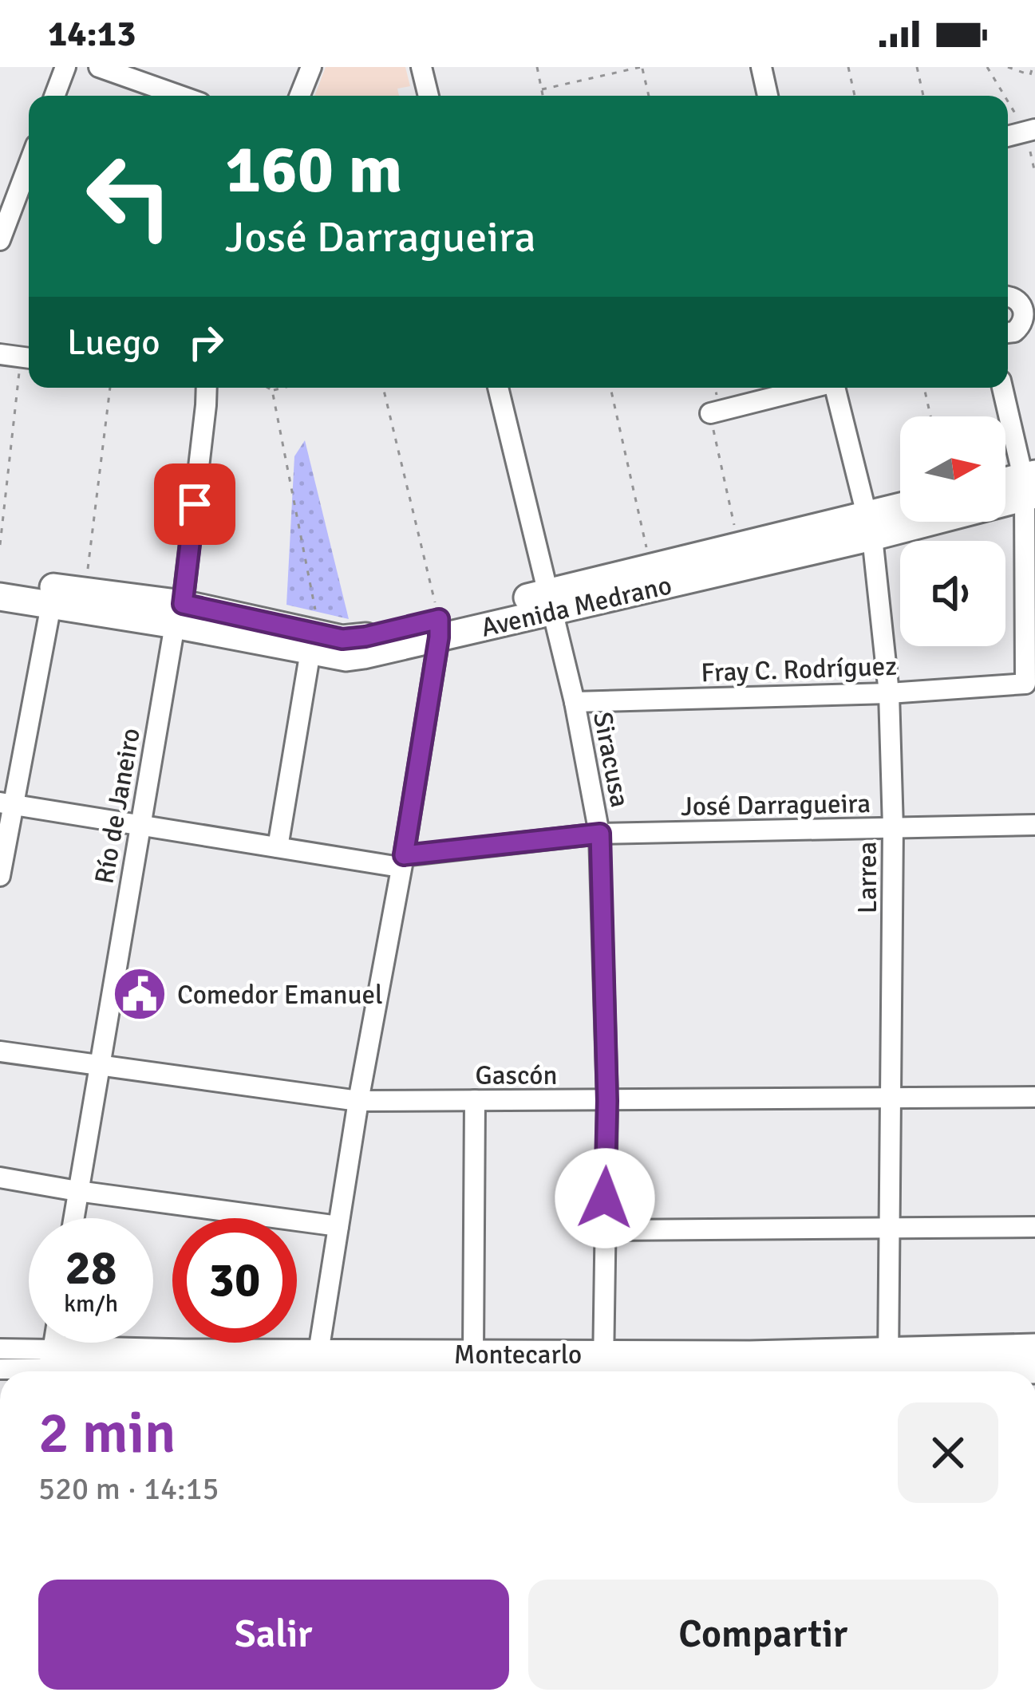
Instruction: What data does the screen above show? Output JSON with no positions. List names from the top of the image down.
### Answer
{
  "streets": {
    "main road": ["Avenida Medrano", "Montecarlo"],
    "street": [
      "Fray C. Rodríguez",
      "Siracusa",
      "José Darragueira",
      "Río de Janeiro",
      "Larrea",
      "Gascón"
    ]
  },
  "crossings": [
    ["Avenida Medrano", "Fray C. Rodríguez"],
    ["Avenida Medrano", "Siracusa"],
    ["Avenida Medrano", "Río de Janeiro"],
    ["Avenida Medrano", "Larrea"],
    ["Fray C. Rodríguez", "Siracusa"],
    ["Fray C. Rodríguez", "Larrea"],
    ["Siracusa", "José Darragueira"],
    ["Siracusa", "Gascón"],
    ["Siracusa", "Montecarlo"],
    ["José Darragueira", "Río de Janeiro"],
    ["José Darragueira", "Larrea"],
    ["Río de Janeiro", "Gascón"],
    ["Larrea", "Gascón"],
    ["Larrea", "Montecarlo"]
  ],
  "places": {
    "public building": ["Comedor Emanuel"]
  },
  "north": "right",
  "page": {
    "status": "14:13",
    "turn": ["160 m", "José Darragueira"],
    "then": "Luego",
    "speed": "28 km/h",
    "limit": "30",
    "heading": ["2 min", "520 m · 14:15"],
    "buttons": ["Salir", "Compartir"]
  }
}
